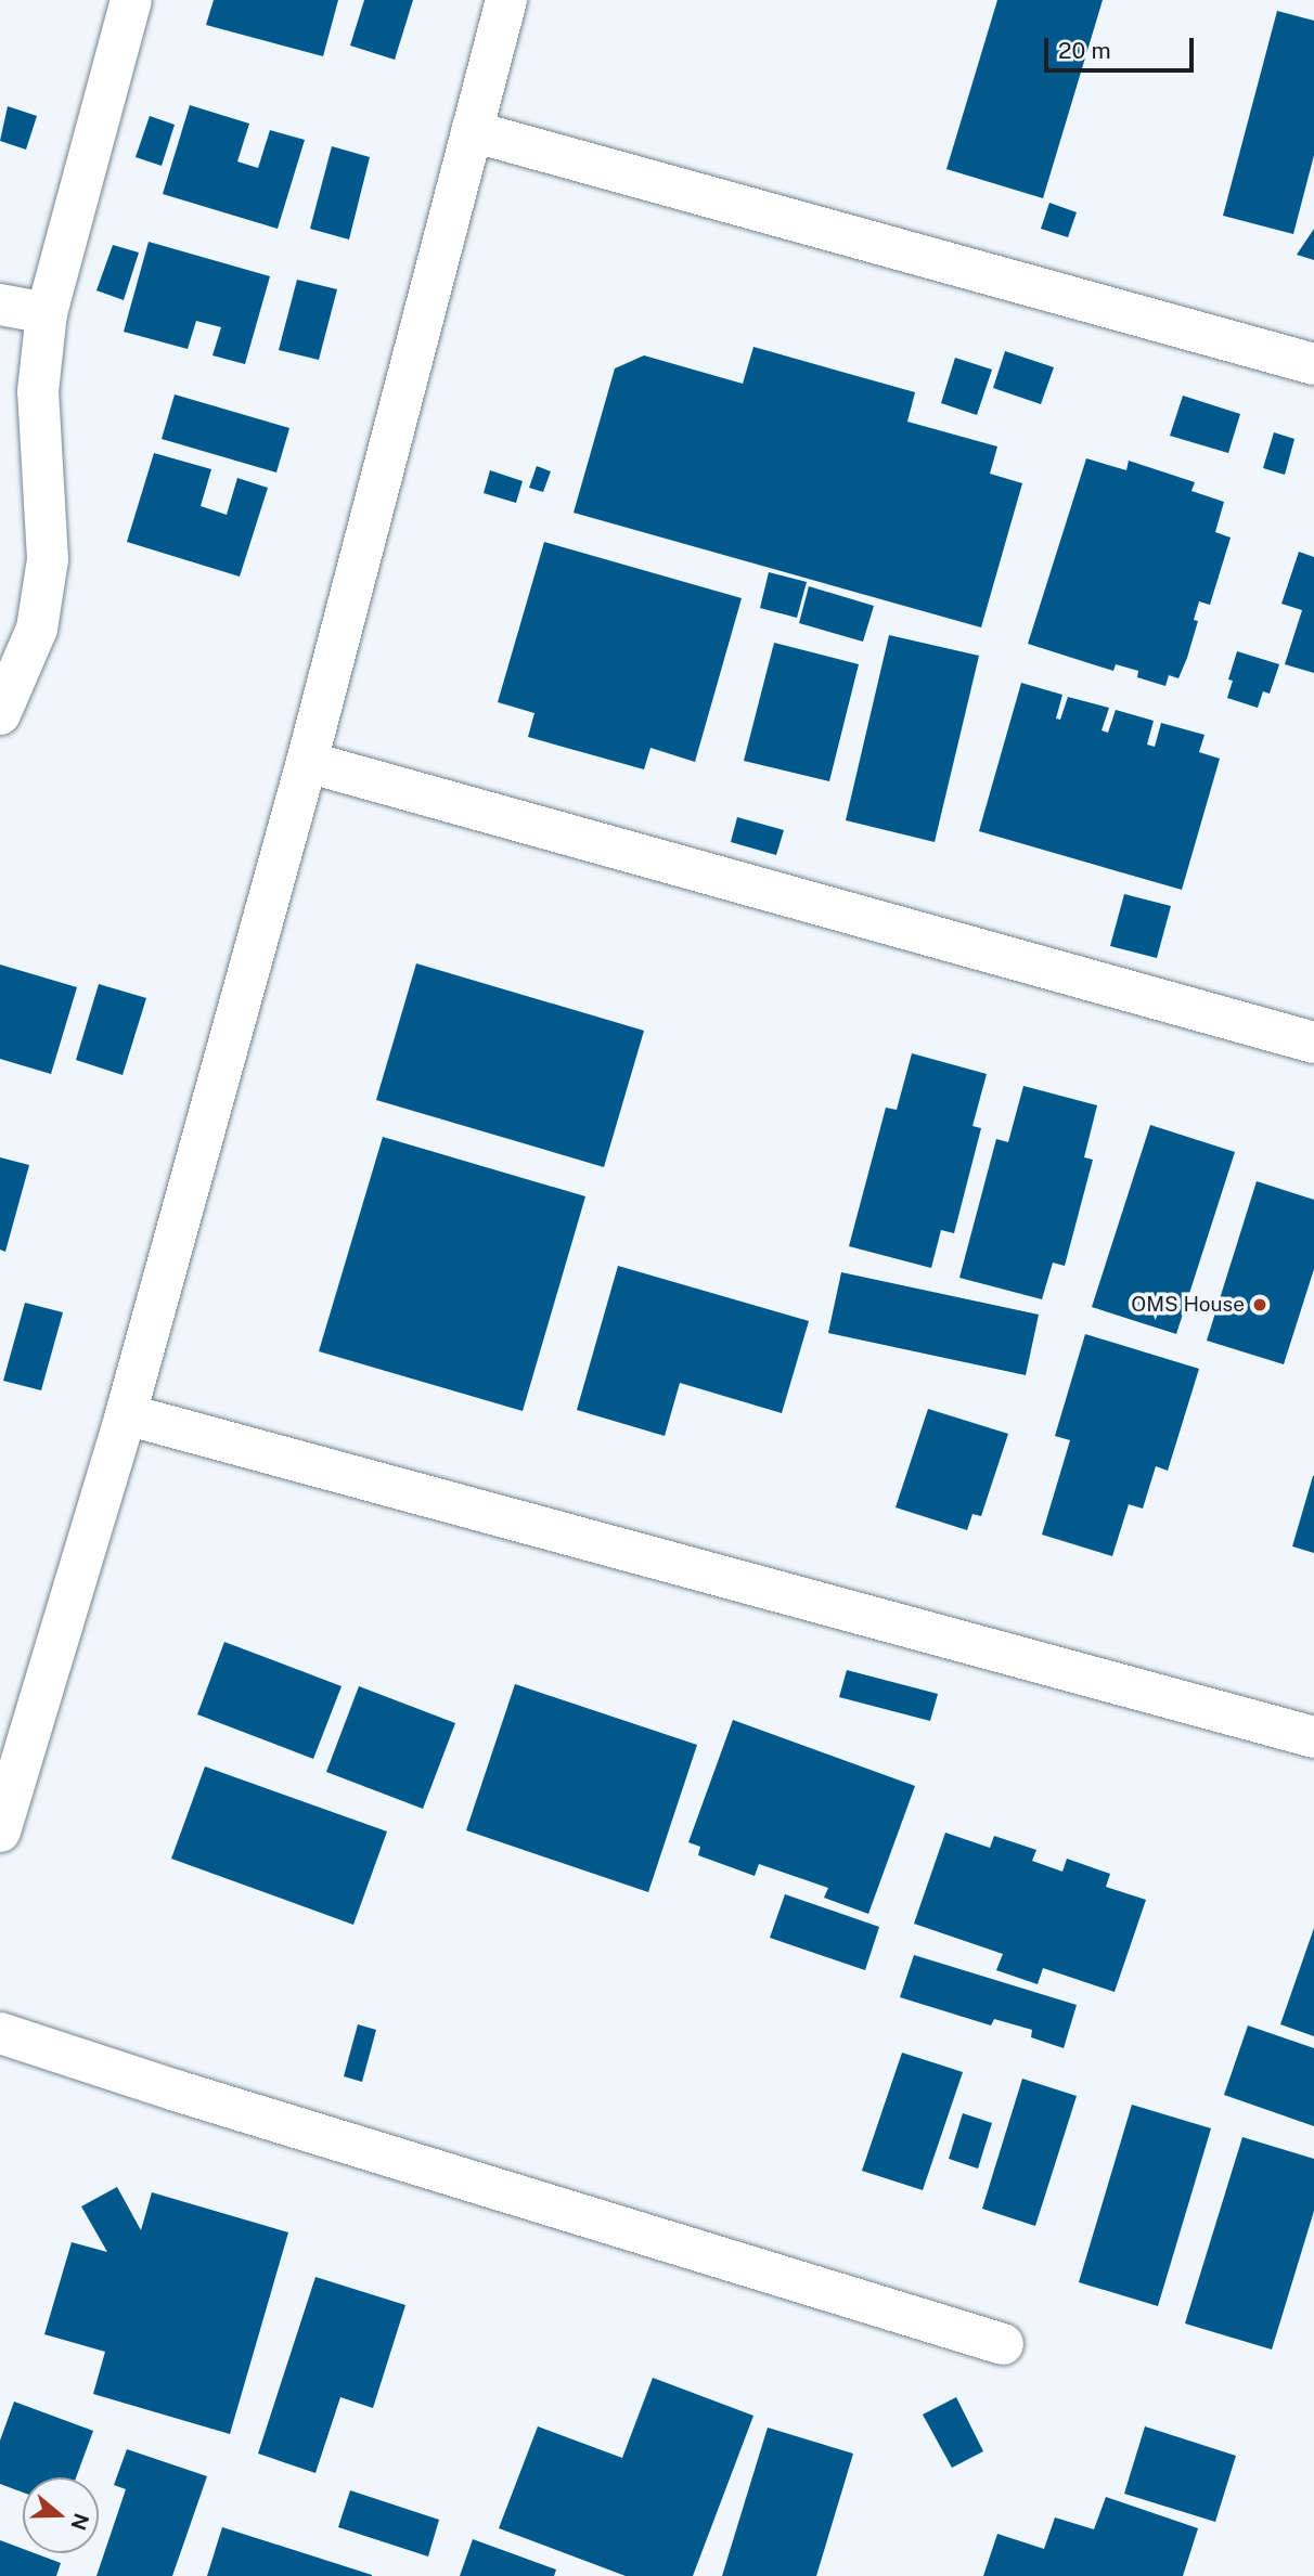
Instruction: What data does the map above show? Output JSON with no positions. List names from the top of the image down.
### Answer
{
  "places": ["OMS House"],
  "scale_bar": "20 m",
  "north": "right"
}
